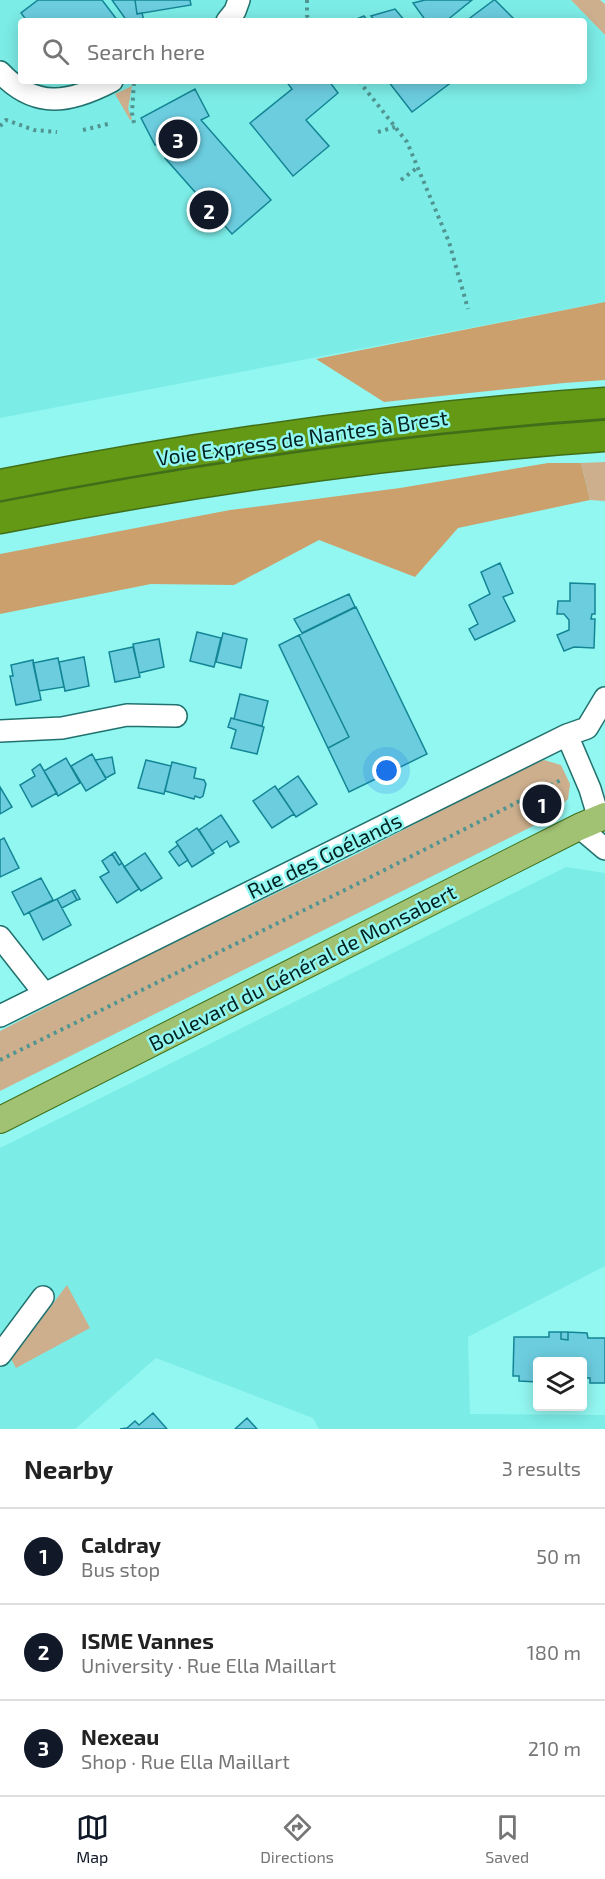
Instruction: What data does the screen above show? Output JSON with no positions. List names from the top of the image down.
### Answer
{
  "streets": {
    "highway": ["Voie Express de Nantes à Brest"],
    "main road": ["Boulevard du Général de Monsabert"],
    "street": ["Rue des Goélands"]
  },
  "page": {
    "search": "Search here",
    "pins": ["3", "2", "1"],
    "heading": ["Nearby", "3 results"],
    "list": [
      {
        "mark": "1",
        "name": "Caldray",
        "note": "Bus stop",
        "value": "50 m"
      },
      {
        "mark": "2",
        "name": "ISME Vannes",
        "note": "University · Rue Ella Maillart",
        "value": "180 m"
      },
      {
        "mark": "3",
        "name": "Nexeau",
        "note": "Shop · Rue Ella Maillart",
        "value": "210 m"
      }
    ],
    "nav": ["Map", "Directions", "Saved"]
  }
}
